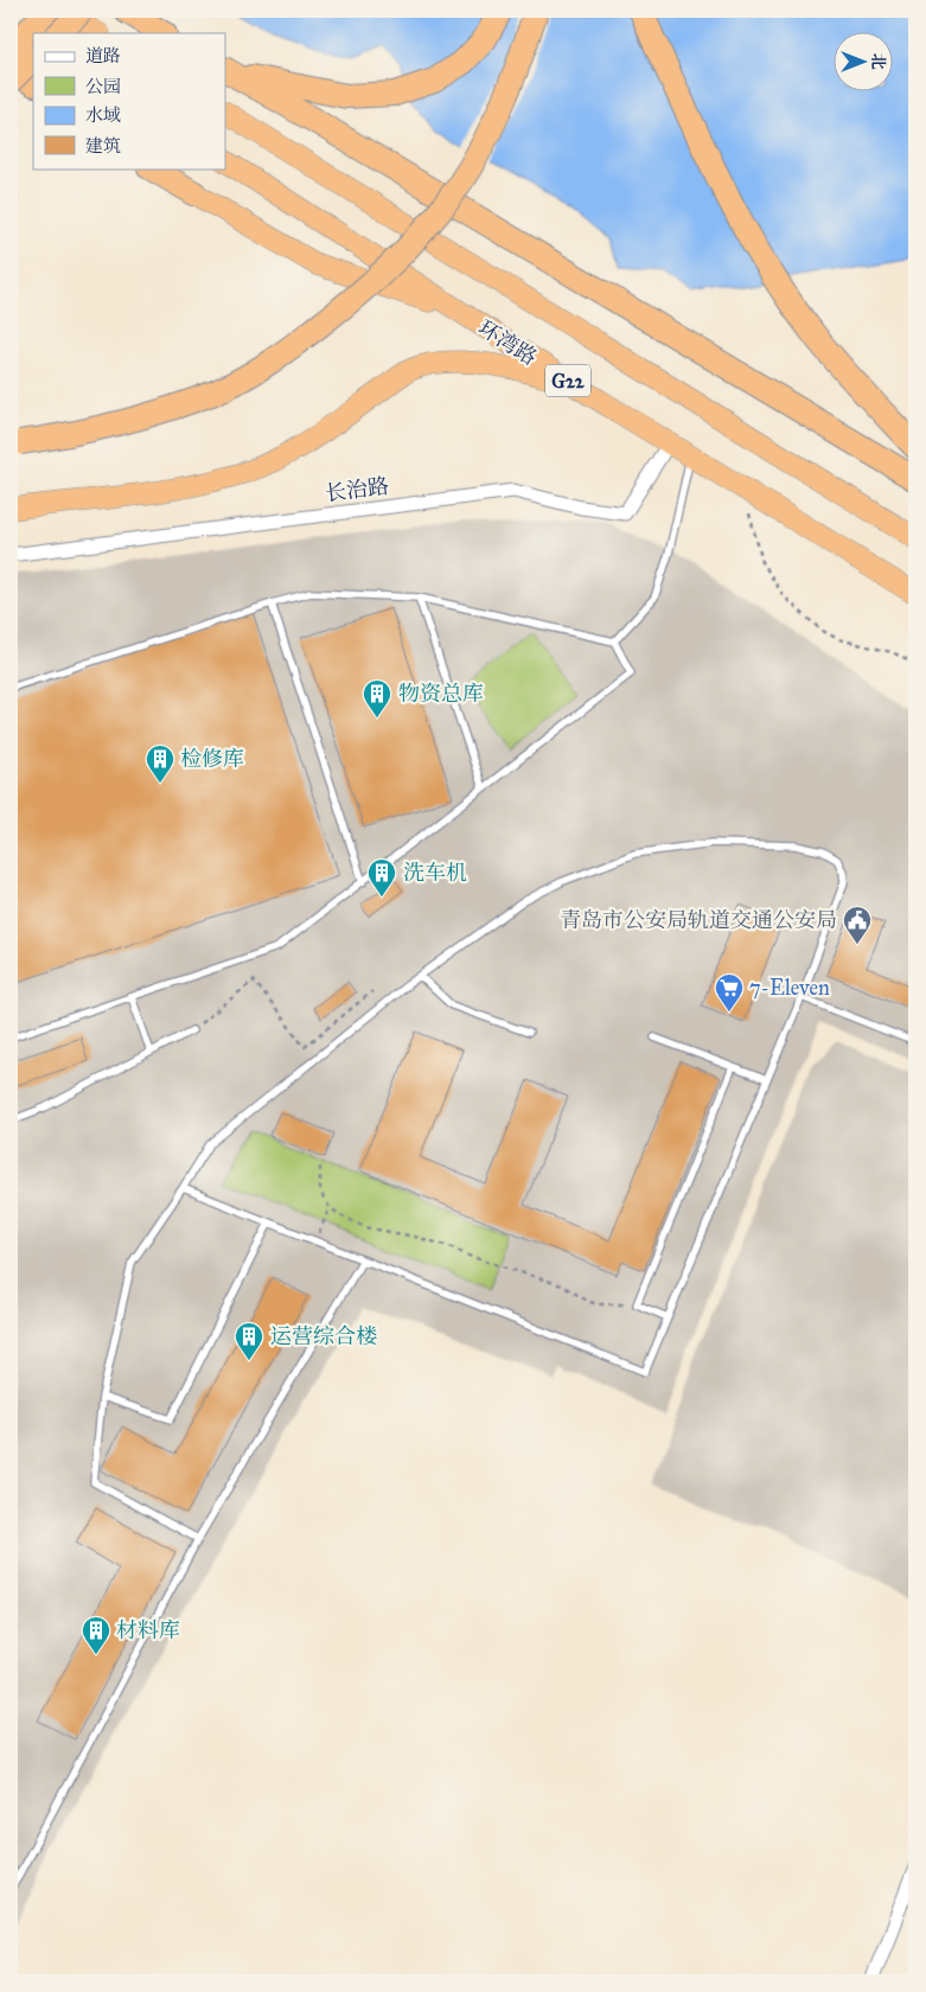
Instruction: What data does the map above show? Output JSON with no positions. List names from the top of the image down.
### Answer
{
  "streets": {
    "highway": ["环湾路", "G22"],
    "street": ["长治路"]
  },
  "crossings": [
    ["环湾路", "长治路"]
  ],
  "places": {
    "building": [
      "物资总库",
      "检修库",
      "洗车机",
      "运营综合楼",
      "材料库"
    ],
    "public building": ["青岛市公安局轨道交通公安局"],
    "supermarket": ["7-Eleven"]
  },
  "legend": [
    "道路",
    "公园",
    "水域",
    "建筑"
  ],
  "north": "right"
}
